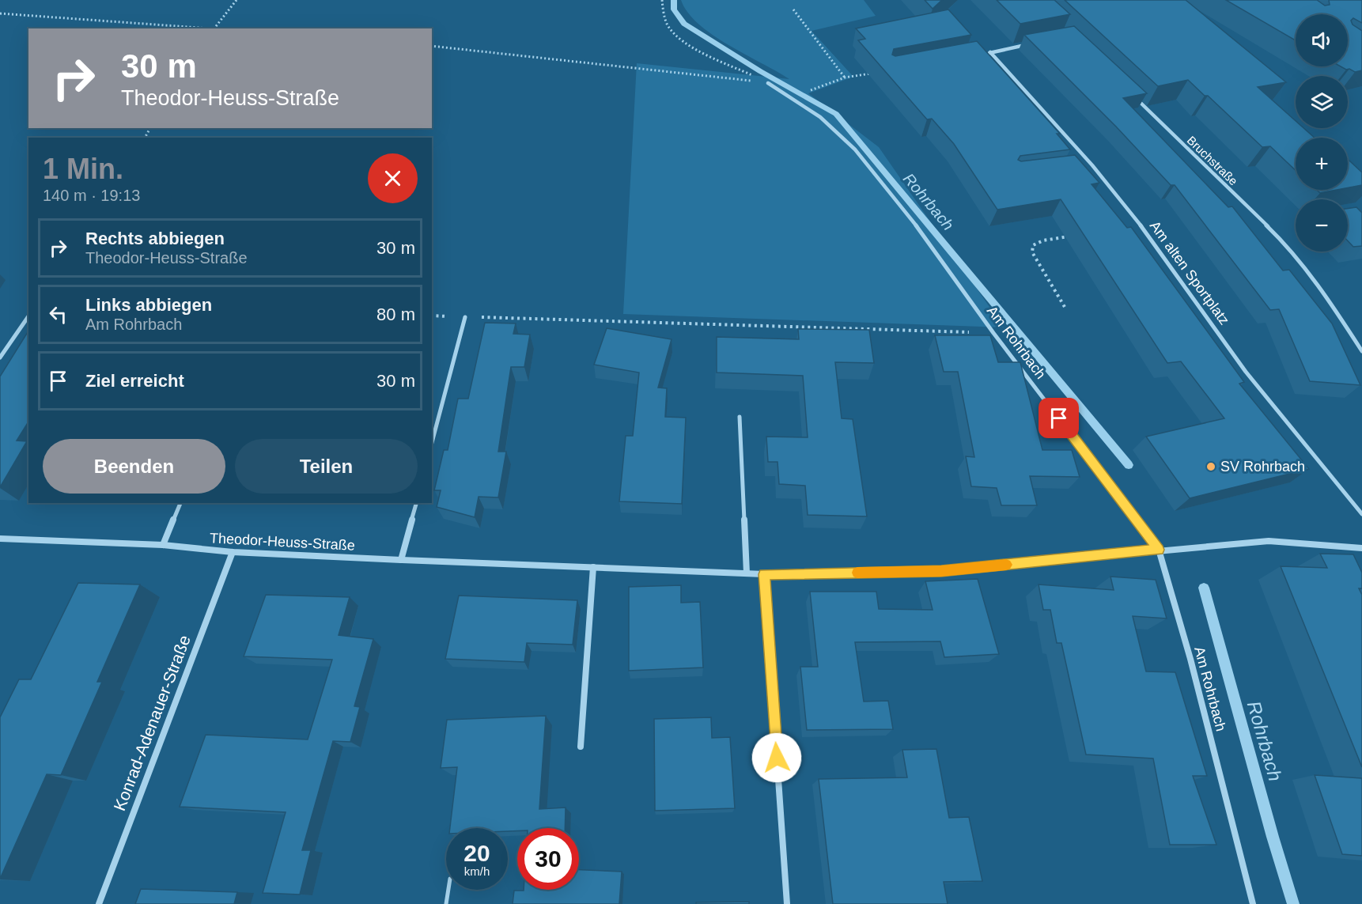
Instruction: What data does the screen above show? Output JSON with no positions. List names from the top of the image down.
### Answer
{
  "streets": {
    "street": [
      "Bruchstraße",
      "Am alten Sportplatz",
      "Am Rohrbach",
      "Theodor-Heuss-Straße",
      "Konrad-Adenauer-Straße"
    ]
  },
  "crossings": [
    ["Am Rohrbach", "Theodor-Heuss-Straße"],
    ["Theodor-Heuss-Straße", "Konrad-Adenauer-Straße"]
  ],
  "water": ["Rohrbach"],
  "places": ["SV Rohrbach"],
  "page": {
    "map_buttons": ["+", "−"],
    "turn": ["30 m", "Theodor-Heuss-Straße"],
    "heading": ["1 Min.", "140 m · 19:13"],
    "list": [
      {
        "name": "Rechts abbiegen",
        "note": "Theodor-Heuss-Straße",
        "value": "30 m"
      },
      {
        "name": "Links abbiegen",
        "note": "Am Rohrbach",
        "value": "80 m"
      },
      {
        "name": "Ziel erreicht",
        "value": "30 m"
      }
    ],
    "buttons": ["Beenden", "Teilen"],
    "speed": "20 km/h",
    "limit": "30"
  }
}
